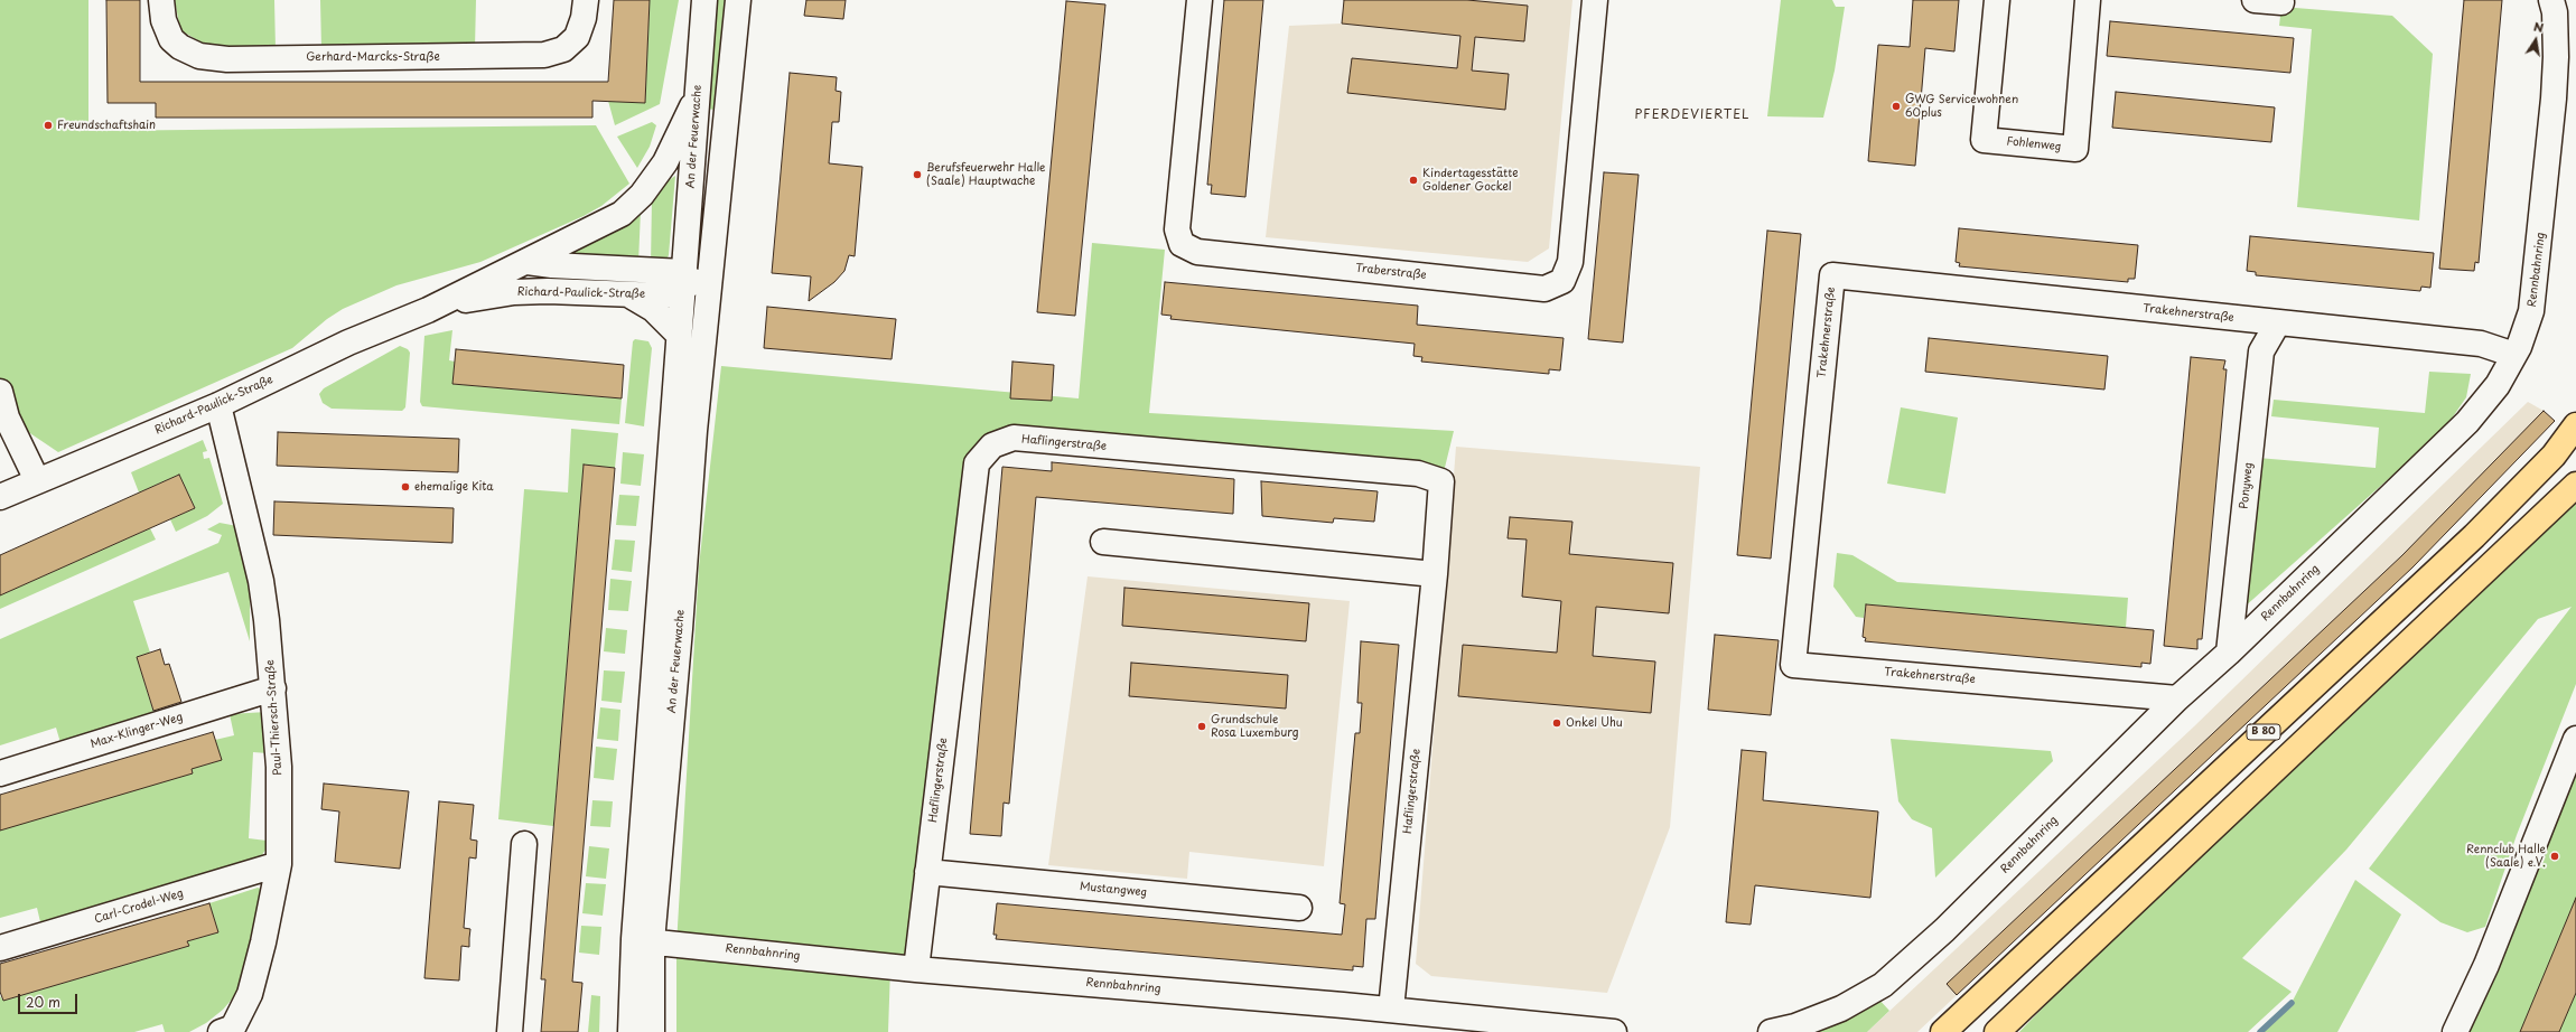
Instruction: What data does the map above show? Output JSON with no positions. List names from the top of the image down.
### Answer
{
  "streets": {
    "highway": ["B 80"],
    "street": [
      "Gerhard-Marcks-Straße",
      "An der Feuerwache",
      "Fohlenweg",
      "Rennbahnring",
      "Traberstraße",
      "Richard-Paulick-Straße",
      "Trakehnerstraße",
      "Haflingerstraße",
      "Ponyweg",
      "Paul-Thiersch-Straße",
      "Max-Klinger-Weg",
      "Mustangweg",
      "Carl-Crodel-Weg"
    ]
  },
  "crossings": [
    ["An der Feuerwache", "Rennbahnring"],
    ["An der Feuerwache", "Richard-Paulick-Straße"],
    ["Rennbahnring", "Trakehnerstraße"],
    ["Rennbahnring", "Haflingerstraße"],
    ["Rennbahnring", "Ponyweg"],
    ["Richard-Paulick-Straße", "Paul-Thiersch-Straße"],
    ["Trakehnerstraße", "Ponyweg"],
    ["Haflingerstraße", "Mustangweg"],
    ["Paul-Thiersch-Straße", "Max-Klinger-Weg"],
    ["Paul-Thiersch-Straße", "Carl-Crodel-Weg"]
  ],
  "districts": ["PFERDEVIERTEL"],
  "places": [
    "GWG Servicewohnen 60plus",
    "Freundschaftshain",
    "Berufsfeuerwehr Halle (Saale) Hauptwache",
    "Kindertagesstätte Goldener Gockel",
    "ehemalige Kita",
    "Onkel Uhu",
    "Grundschule Rosa Luxemburg",
    "Rennclub Halle (Saale) e.V."
  ],
  "scale_bar": "20 m",
  "north": "top"
}
